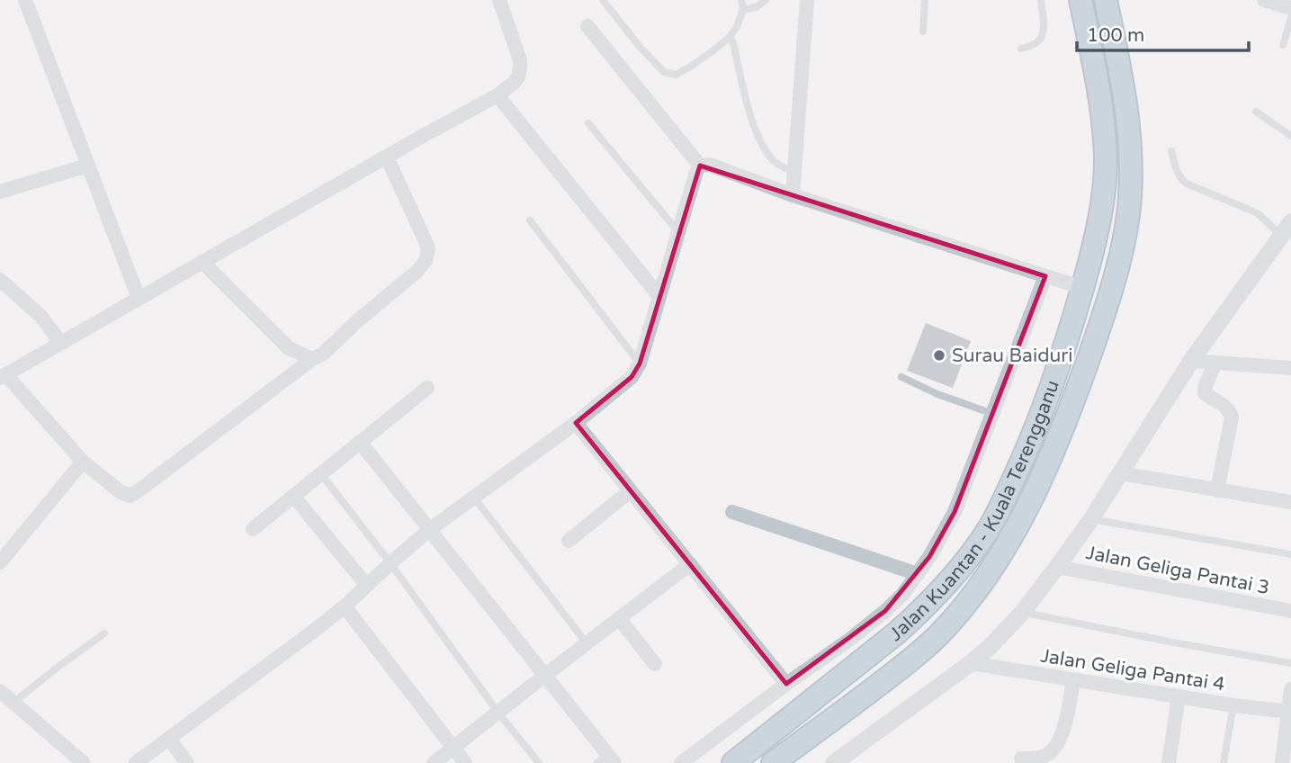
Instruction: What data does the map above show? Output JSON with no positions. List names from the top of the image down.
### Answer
{
  "streets": {
    "highway": ["Jalan Kuantan - Kuala Terengganu"],
    "street": ["Jalan Geliga Pantai 3", "Jalan Geliga Pantai 4"]
  },
  "places": ["Surau Baiduri"],
  "scale_bar": "100 m"
}
